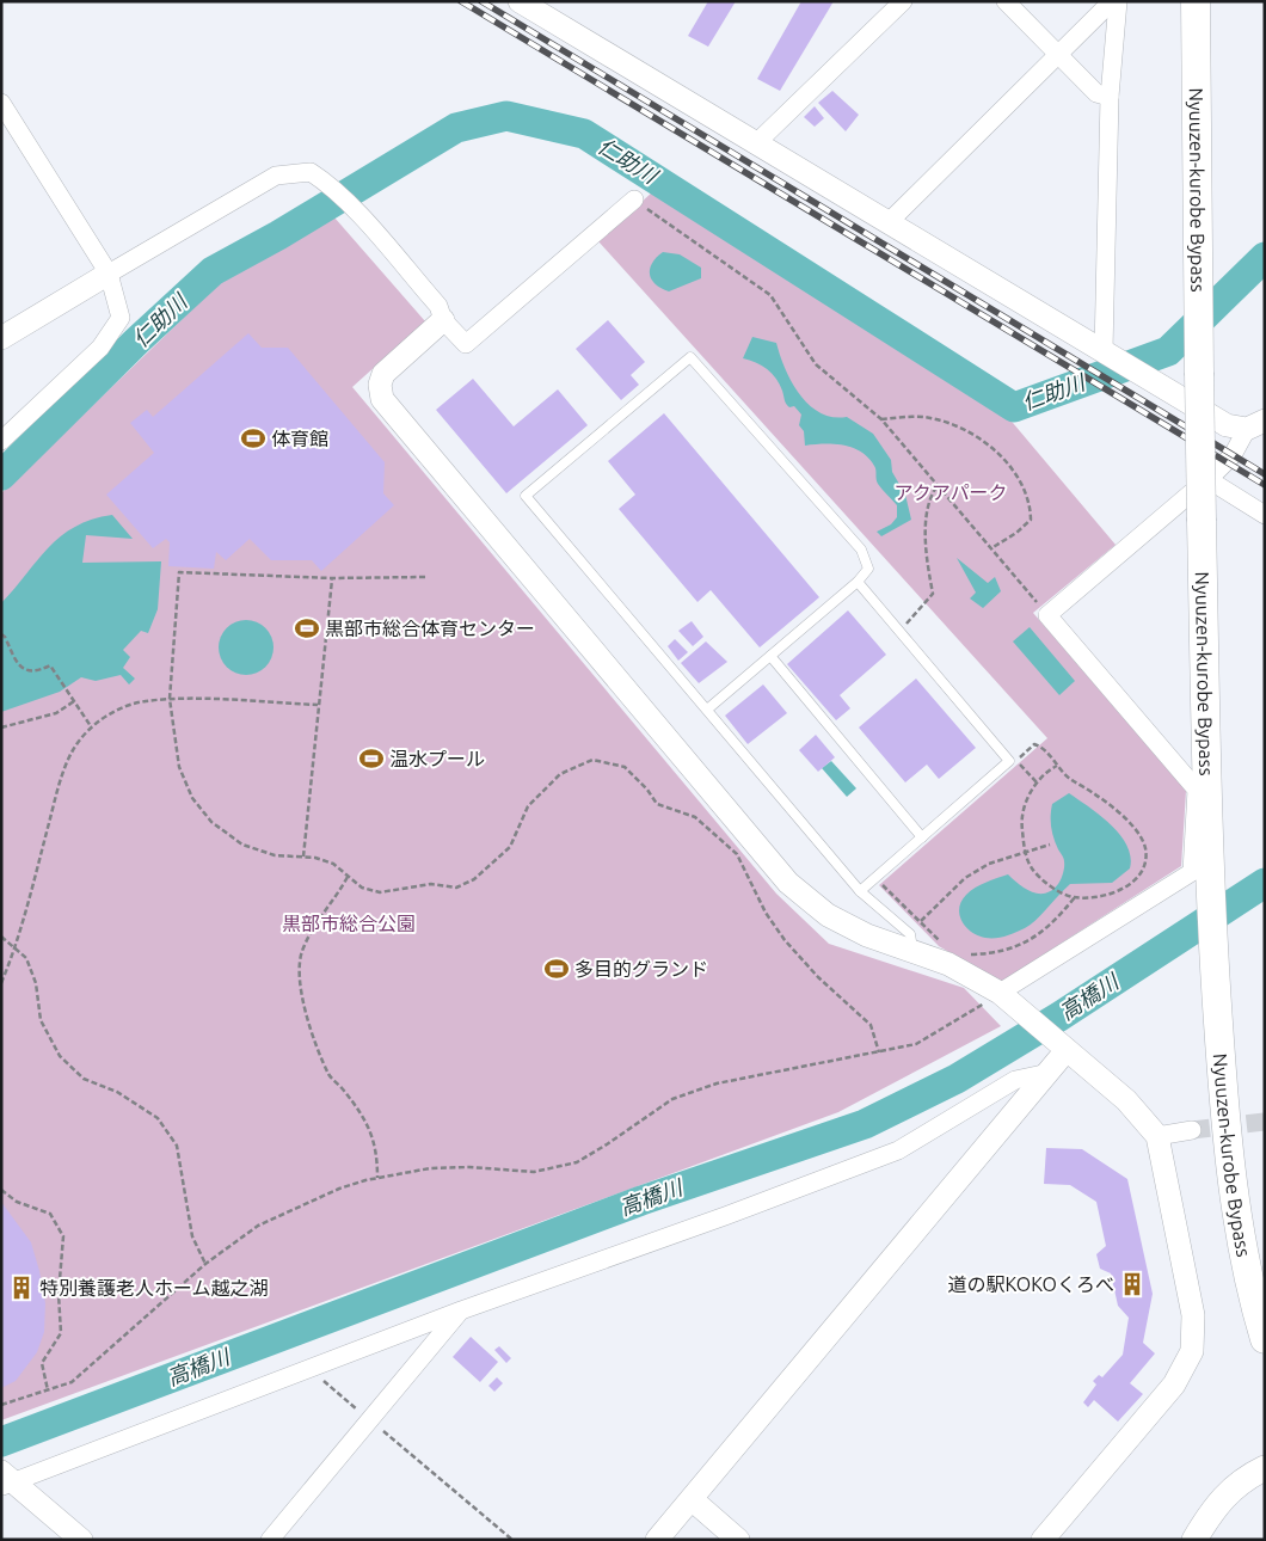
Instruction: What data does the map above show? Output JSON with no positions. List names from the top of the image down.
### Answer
{
  "streets": {
    "highway": ["Nyuuzen-kurobe Bypass"]
  },
  "water": ["仁助川", "高橋川"],
  "parks": ["アクアパーク", "黒部市総合公園"],
  "places": {
    "sports": [
      "体育館",
      "黒部市総合体育センター",
      "温水プール",
      "多目的グランド"
    ],
    "building": ["道の駅KOKOくろべ", "特別養護老人ホーム越之湖"]
  }
}
